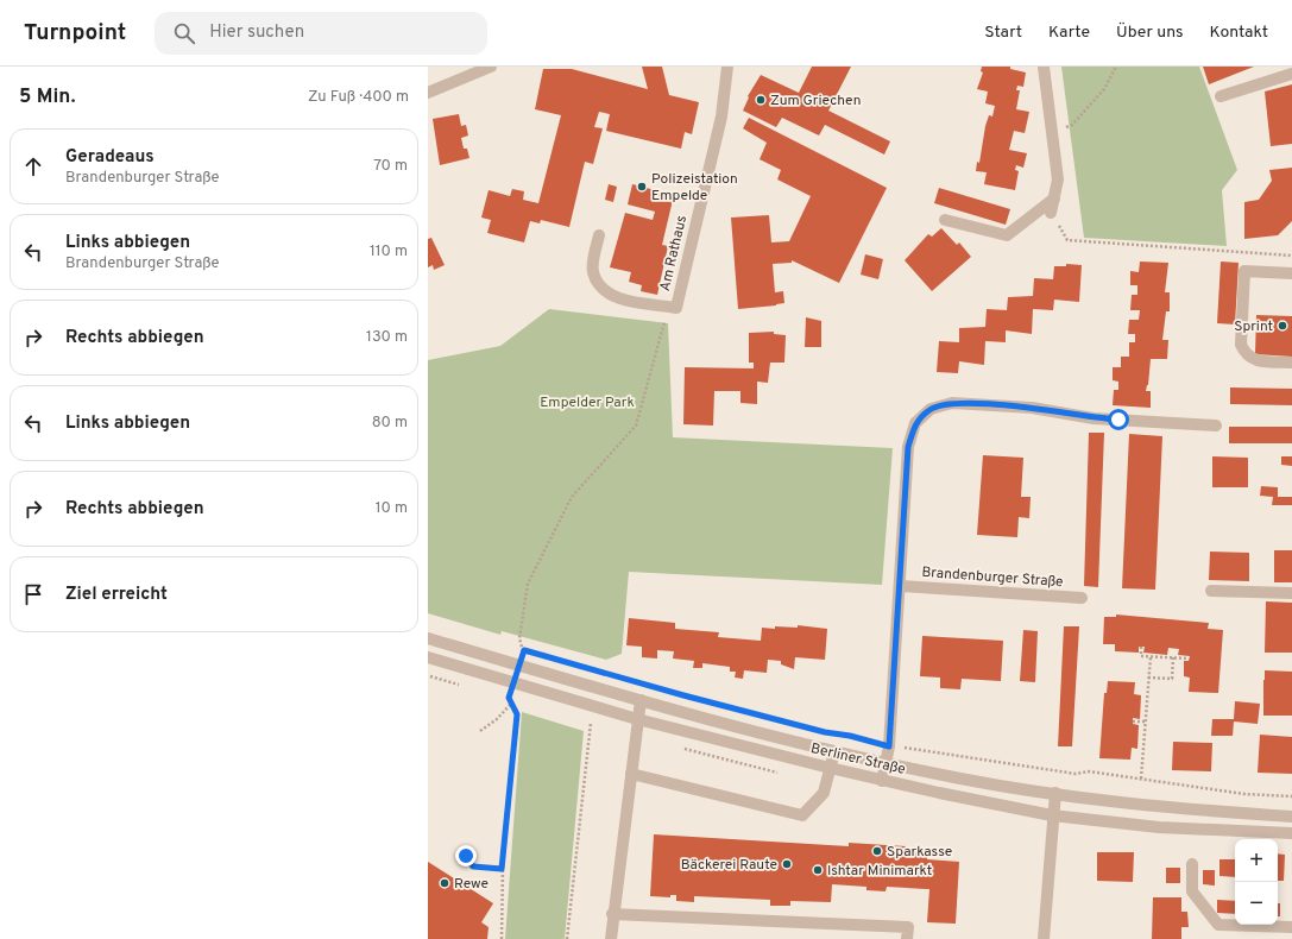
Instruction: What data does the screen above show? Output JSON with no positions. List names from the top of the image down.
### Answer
{
  "streets": {
    "street": ["Am Rathaus", "Brandenburger Straße", "Berliner Straße"]
  },
  "crossings": [
    ["Brandenburger Straße", "Berliner Straße"]
  ],
  "parks": ["Empelder Park"],
  "places": [
    "Zum Griechen",
    "Polizeistation Empelde",
    "Sprint",
    "Sparkasse",
    "Bäckerei Raute",
    "Ishtar Minimarkt",
    "Rewe"
  ],
  "page": {
    "header": "Turnpoint",
    "search": "Hier suchen",
    "nav": [
      "Start",
      "Karte",
      "Über uns",
      "Kontakt"
    ],
    "heading": ["5 Min.", "Zu Fuß · 400 m"],
    "list": [
      ["Geradeaus", "Brandenburger Straße", "70 m"],
      ["Links abbiegen", "Brandenburger Straße", "110 m"],
      ["Rechts abbiegen", "130 m"],
      ["Links abbiegen", "80 m"],
      ["Rechts abbiegen", "10 m"],
      "Ziel erreicht"
    ],
    "map_buttons": ["+", "−"]
  }
}
